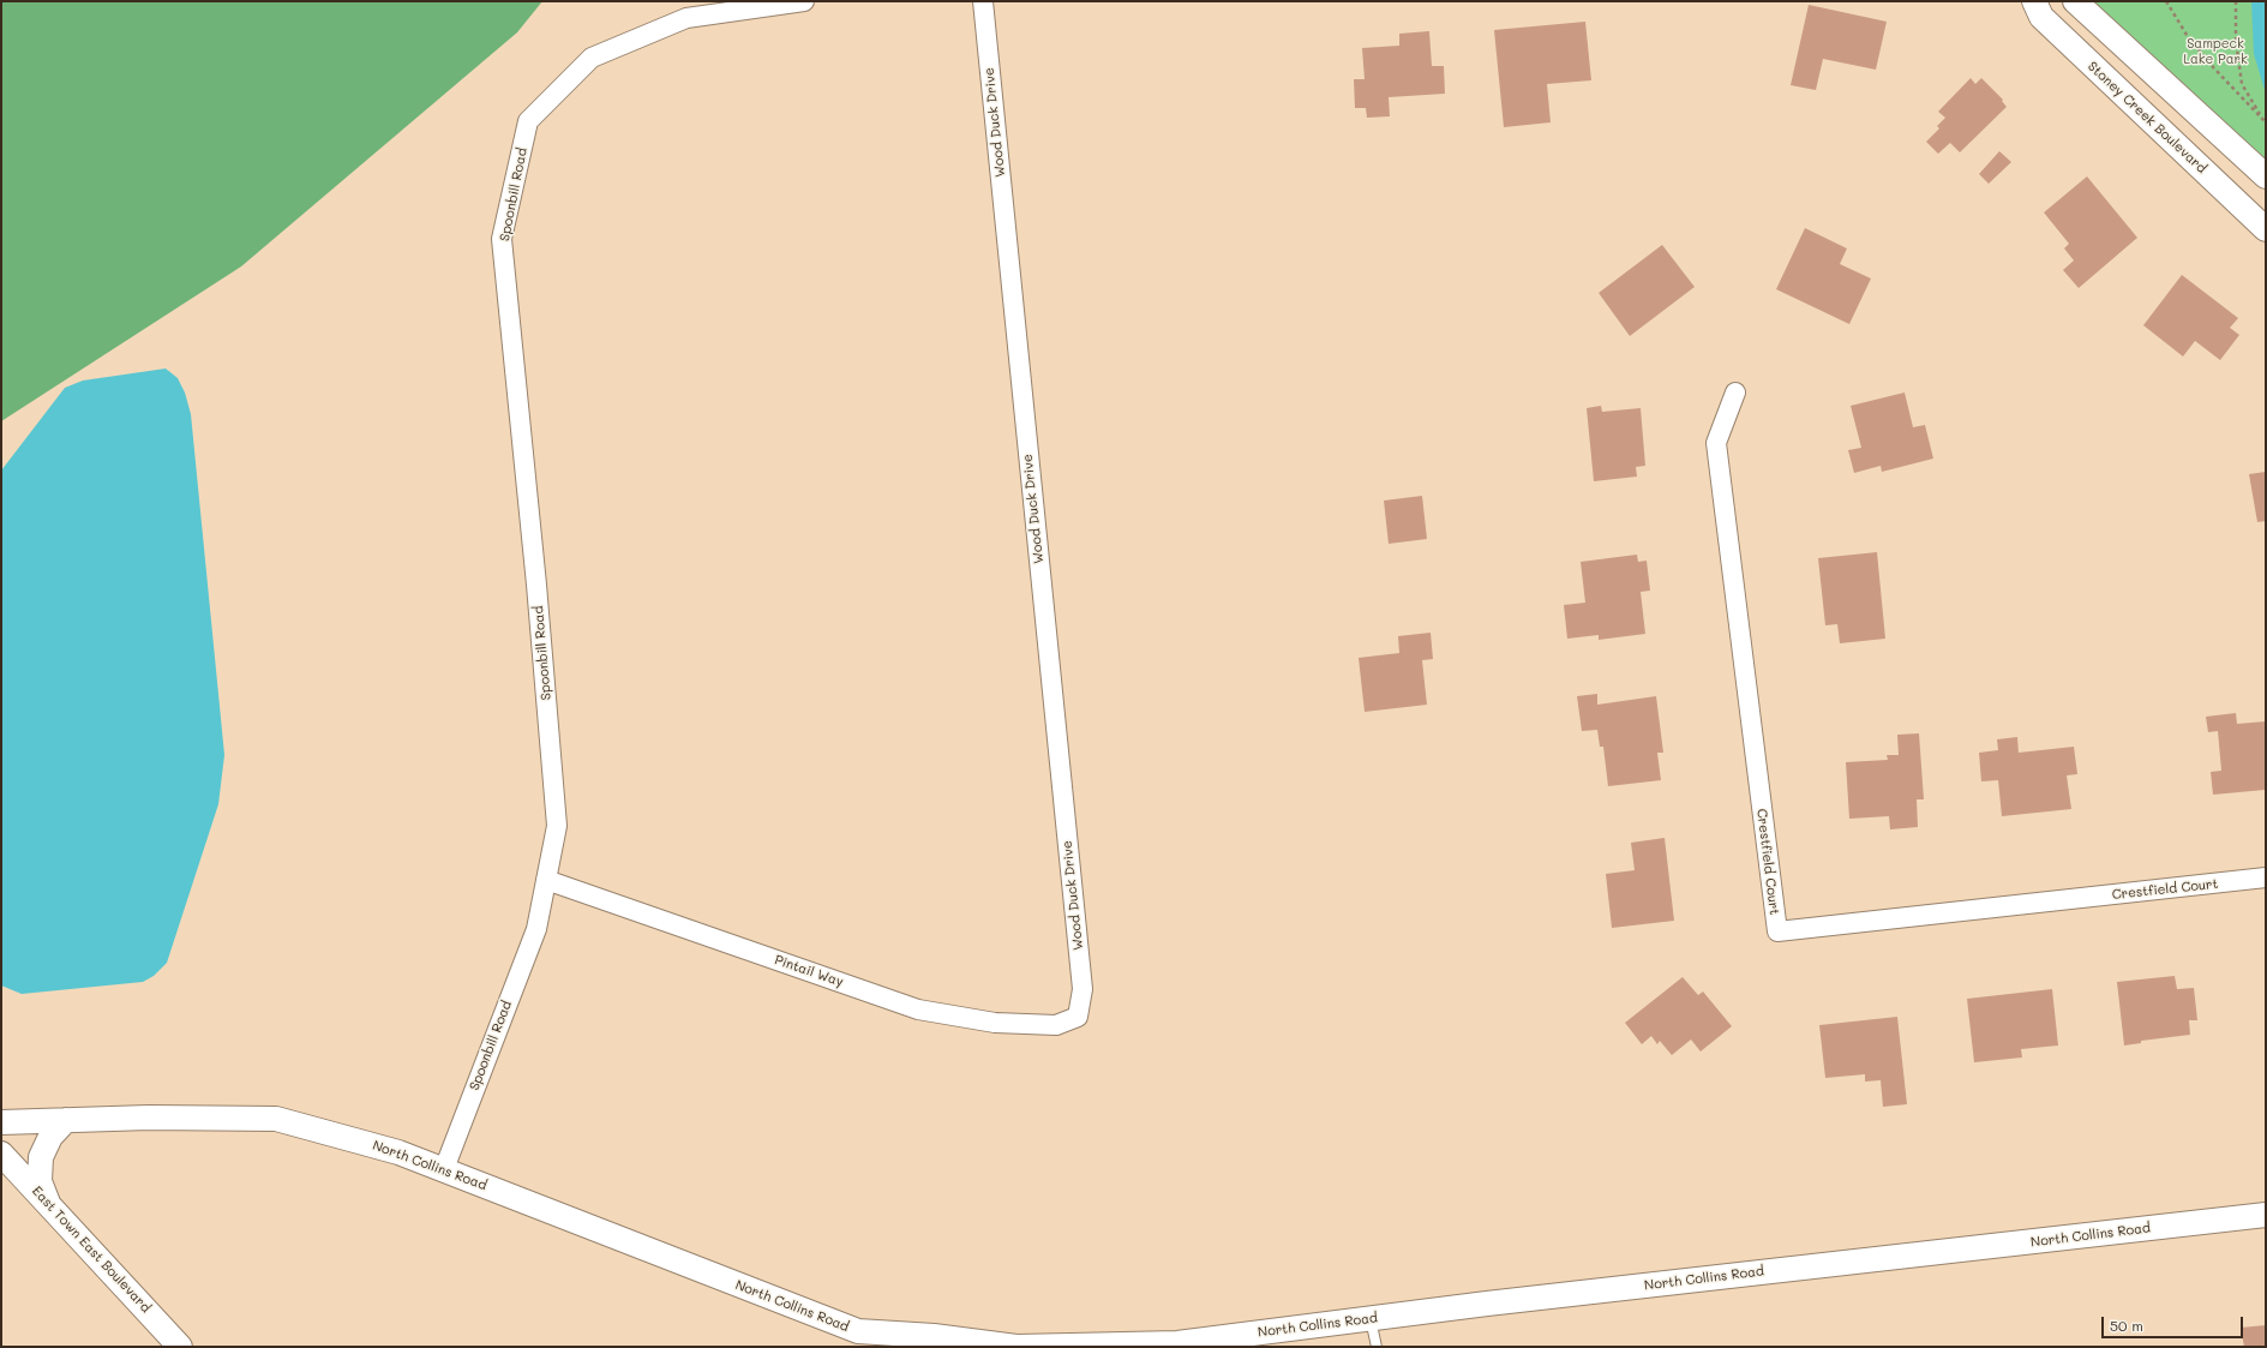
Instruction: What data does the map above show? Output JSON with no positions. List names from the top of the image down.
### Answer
{
  "streets": {
    "street": [
      "Stoney Creek Boulevard",
      "Wood Duck Drive",
      "Spoonbill Road",
      "Crestfield Court",
      "Pintail Way",
      "North Collins Road",
      "East Town East Boulevard"
    ]
  },
  "crossings": [
    ["Wood Duck Drive", "Pintail Way"],
    ["Spoonbill Road", "Pintail Way"],
    ["Spoonbill Road", "North Collins Road"]
  ],
  "parks": ["Sampeck Lake Park"],
  "scale_bar": "50 m"
}
